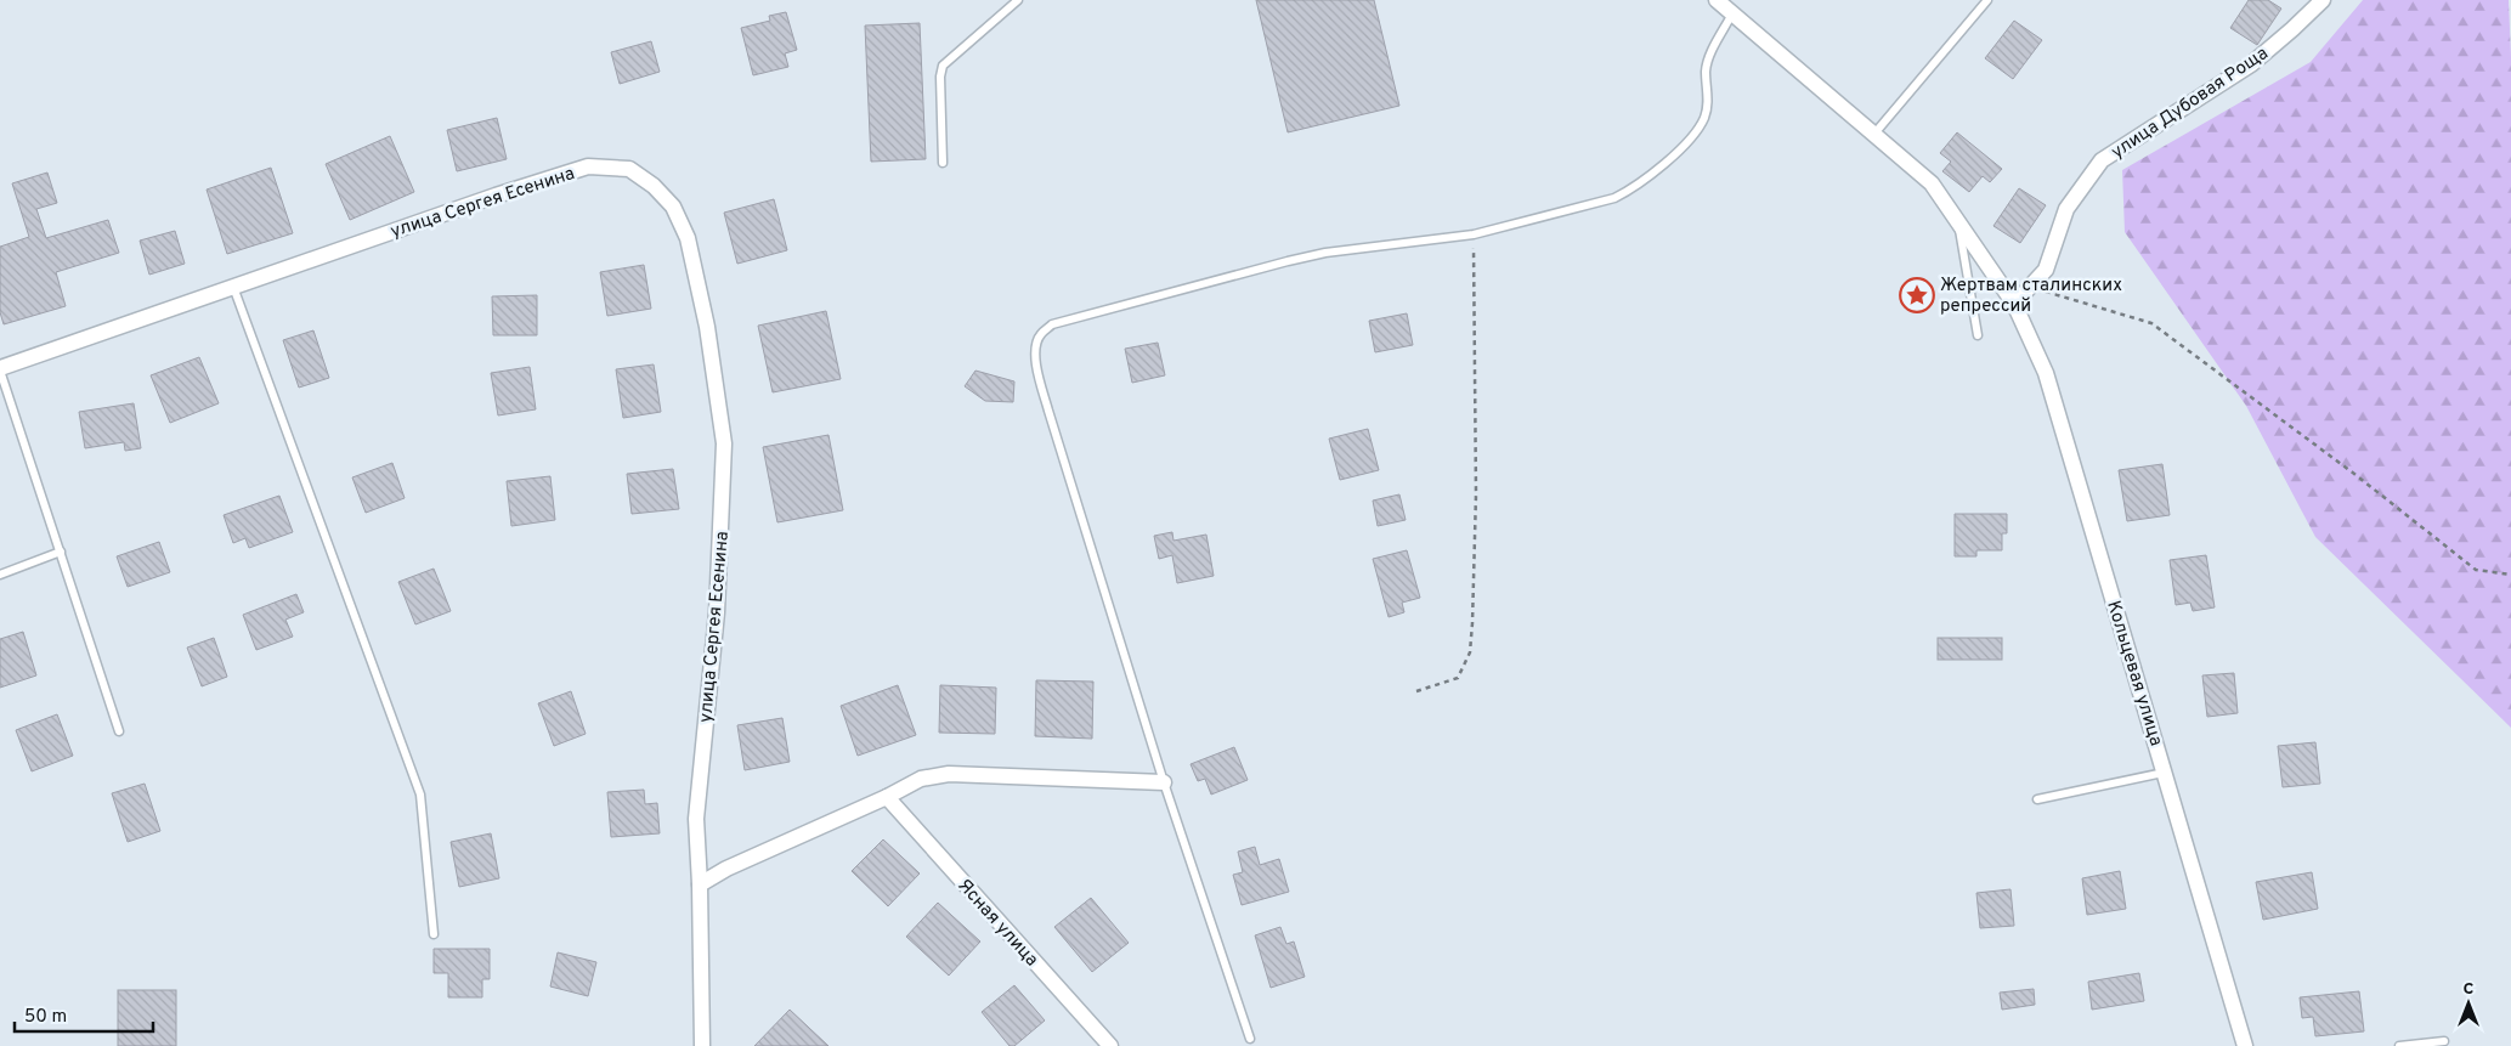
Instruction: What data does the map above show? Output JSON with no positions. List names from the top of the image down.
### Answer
{
  "streets": {
    "street": [
      "улица Дубовая Роща",
      "улица Сергея Есенина",
      "Кольцевая улица",
      "Ясная улица"
    ]
  },
  "crossings": [
    ["улица Дубовая Роща", "Кольцевая улица"]
  ],
  "places": {
    "place": ["Жертвам сталинских репрессий"]
  },
  "scale_bar": "50 m",
  "north": "top"
}
